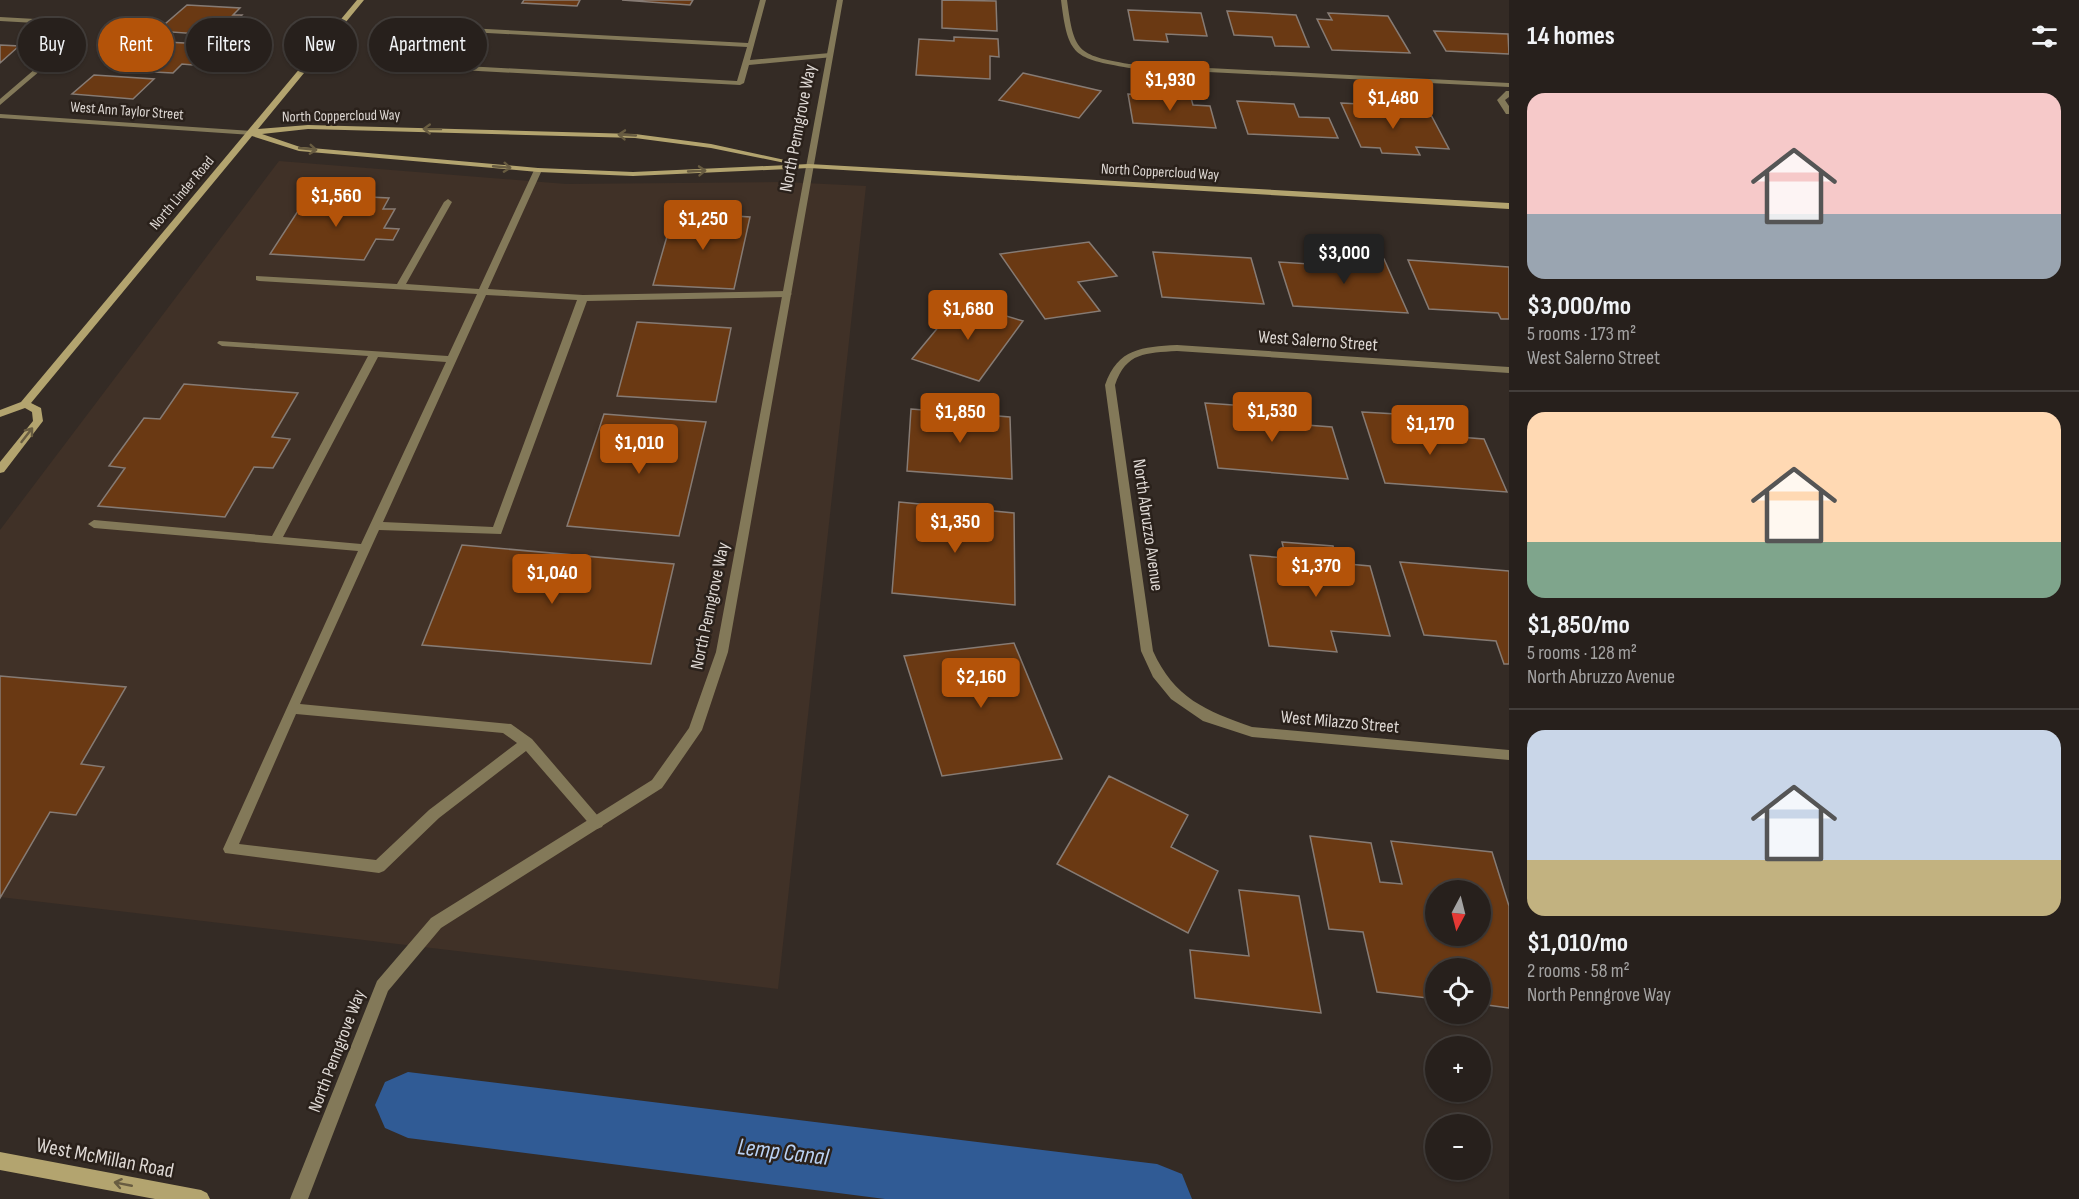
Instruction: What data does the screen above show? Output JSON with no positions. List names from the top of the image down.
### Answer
{
  "streets": {
    "street": [
      "West Ann Taylor Street",
      "North Coppercloud Way",
      "North Penngrove Way",
      "North Linder Road",
      "West Salerno Street",
      "North Abruzzo Avenue",
      "West Milazzo Street",
      "West McMillan Road"
    ]
  },
  "crossings": [
    ["West Ann Taylor Street", "North Coppercloud Way"],
    ["West Ann Taylor Street", "North Linder Road"],
    ["North Coppercloud Way", "North Penngrove Way"],
    ["North Coppercloud Way", "North Linder Road"],
    ["West Salerno Street", "North Abruzzo Avenue"],
    ["North Abruzzo Avenue", "West Milazzo Street"]
  ],
  "one_way": ["West McMillan Road"],
  "water": ["Lemp Canal"],
  "north": "bottom",
  "page": {
    "heading": "14 homes",
    "chip": [
      "Buy",
      "Rent",
      "Filters",
      "New",
      "Apartment"
    ],
    "price": [
      "$1,930",
      "$1,480",
      "$1,560",
      "$1,250",
      "$3,000",
      "$1,680",
      "$1,530",
      "$1,850",
      "$1,170",
      "$1,010",
      "$1,350",
      "$1,370",
      "$1,040",
      "$2,160"
    ],
    "list": [
      {
        "name": "$3,000/mo",
        "note": "5 rooms · 173 m² · West Salerno Street"
      },
      {
        "name": "$1,850/mo",
        "note": "5 rooms · 128 m² · North Abruzzo Avenue"
      },
      {
        "name": "$1,010/mo",
        "note": "2 rooms · 58 m² · North Penngrove Way"
      }
    ],
    "map_buttons": ["+", "−"]
  }
}
